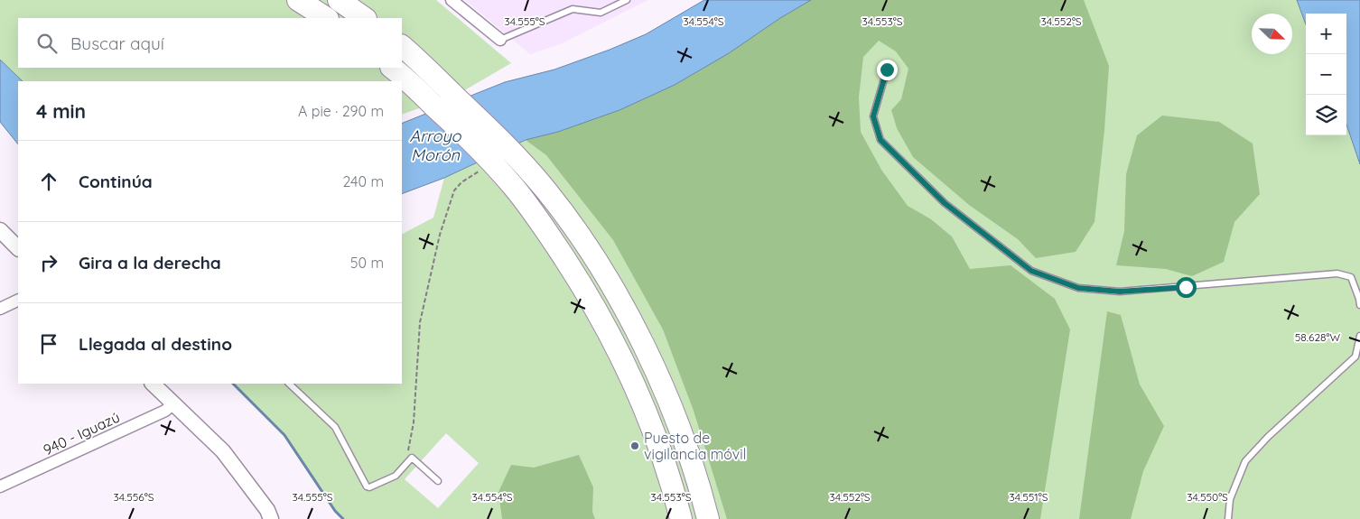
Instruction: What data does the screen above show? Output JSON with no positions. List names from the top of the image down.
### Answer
{
  "streets": {
    "street": ["940 - Iguazú"]
  },
  "water": ["Arroyo Morón"],
  "places": ["Puesto de vigilancia móvil"],
  "north": "bottom right",
  "page": {
    "map_buttons": ["+", "−"],
    "search": "Buscar aquí",
    "heading": ["4 min", "A pie · 290 m"],
    "list": [
      ["Continúa", "240 m"],
      ["Gira a la derecha", "50 m"],
      "Llegada al destino"
    ]
  },
  "coordinates": [
    "34.555°S",
    "34.554°S",
    "34.553°S",
    "34.552°S",
    "58.628°W",
    "34.556°S",
    "34.551°S",
    "34.550°S"
  ]
}
